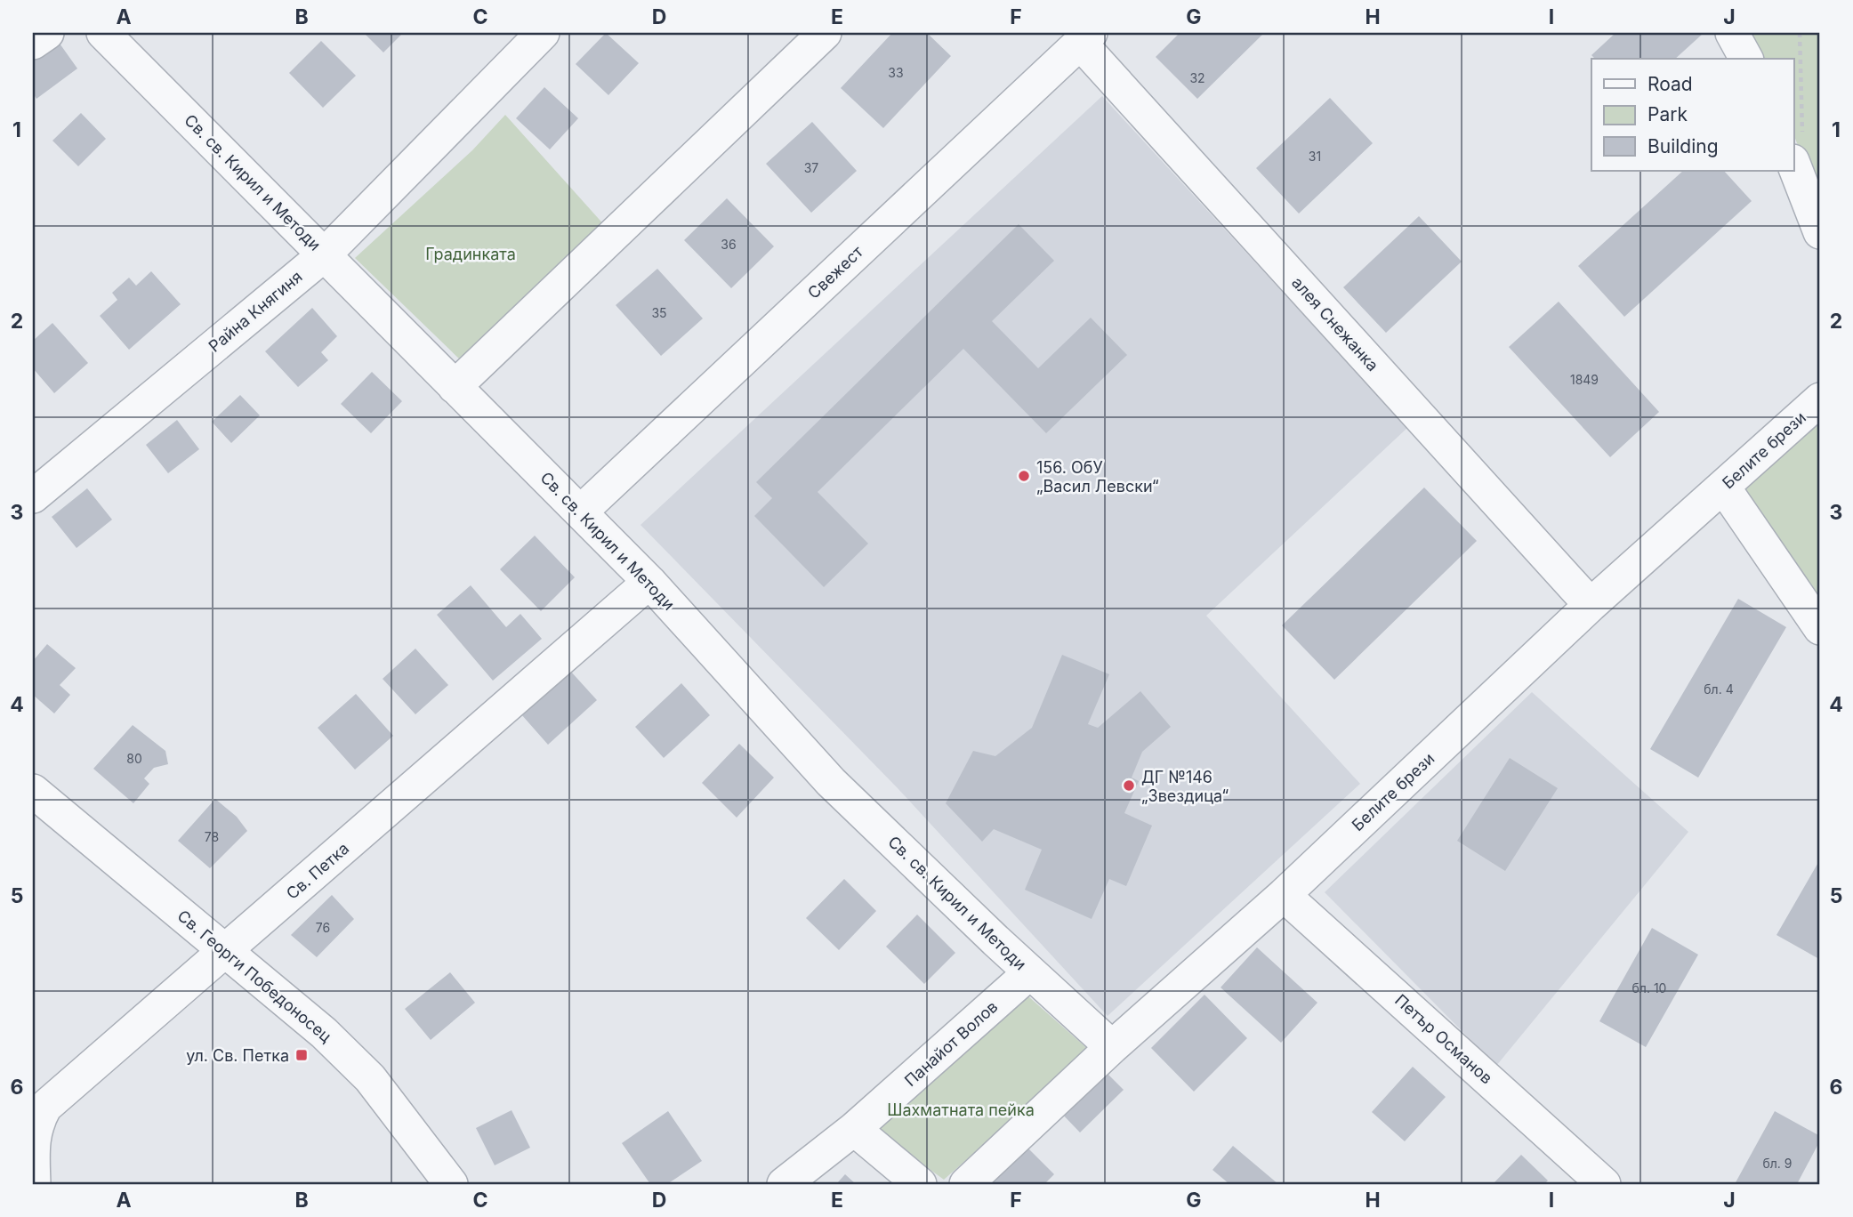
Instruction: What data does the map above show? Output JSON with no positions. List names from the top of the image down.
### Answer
{
  "streets": {
    "street": [
      "Св. св. Кирил и Методи",
      "Свежест",
      "Райна Княгиня",
      "алея Снежанка",
      "Белите брези",
      "Св. Петка",
      "Св. Георги Победоносец",
      "Петър Османов",
      "Панайот Волов"
    ]
  },
  "crossings": [
    ["Св. св. Кирил и Методи", "Свежест"],
    ["Св. св. Кирил и Методи", "Райна Княгиня"],
    ["Св. св. Кирил и Методи", "Белите брези"],
    ["Св. св. Кирил и Методи", "Св. Петка"],
    ["Св. св. Кирил и Методи", "Панайот Волов"],
    ["Свежест", "алея Снежанка"],
    ["алея Снежанка", "Белите брези"],
    ["Белите брези", "Петър Османов"],
    ["Св. Петка", "Св. Георги Победоносец"]
  ],
  "parks": ["Градинката", "Шахматната пейка"],
  "places": {
    "other": ["156. ОбУ „Васил Левски“", "ДГ №146 „Звездица“"],
    "transit": ["ул. Св. Петка"]
  },
  "house_numbers": [
    "33",
    "32",
    "31",
    "37",
    "36",
    "35",
    "1849",
    "бл. 4",
    "80",
    "78",
    "76",
    "бл. 10",
    "бл. 9"
  ],
  "legend": ["Road", "Park", "Building"],
  "grid": {
    "columns": [
      "A",
      "B",
      "C",
      "D",
      "E",
      "F",
      "G",
      "H",
      "I",
      "J"
    ],
    "rows": [
      "1",
      "2",
      "3",
      "4",
      "5",
      "6"
    ]
  }
}
